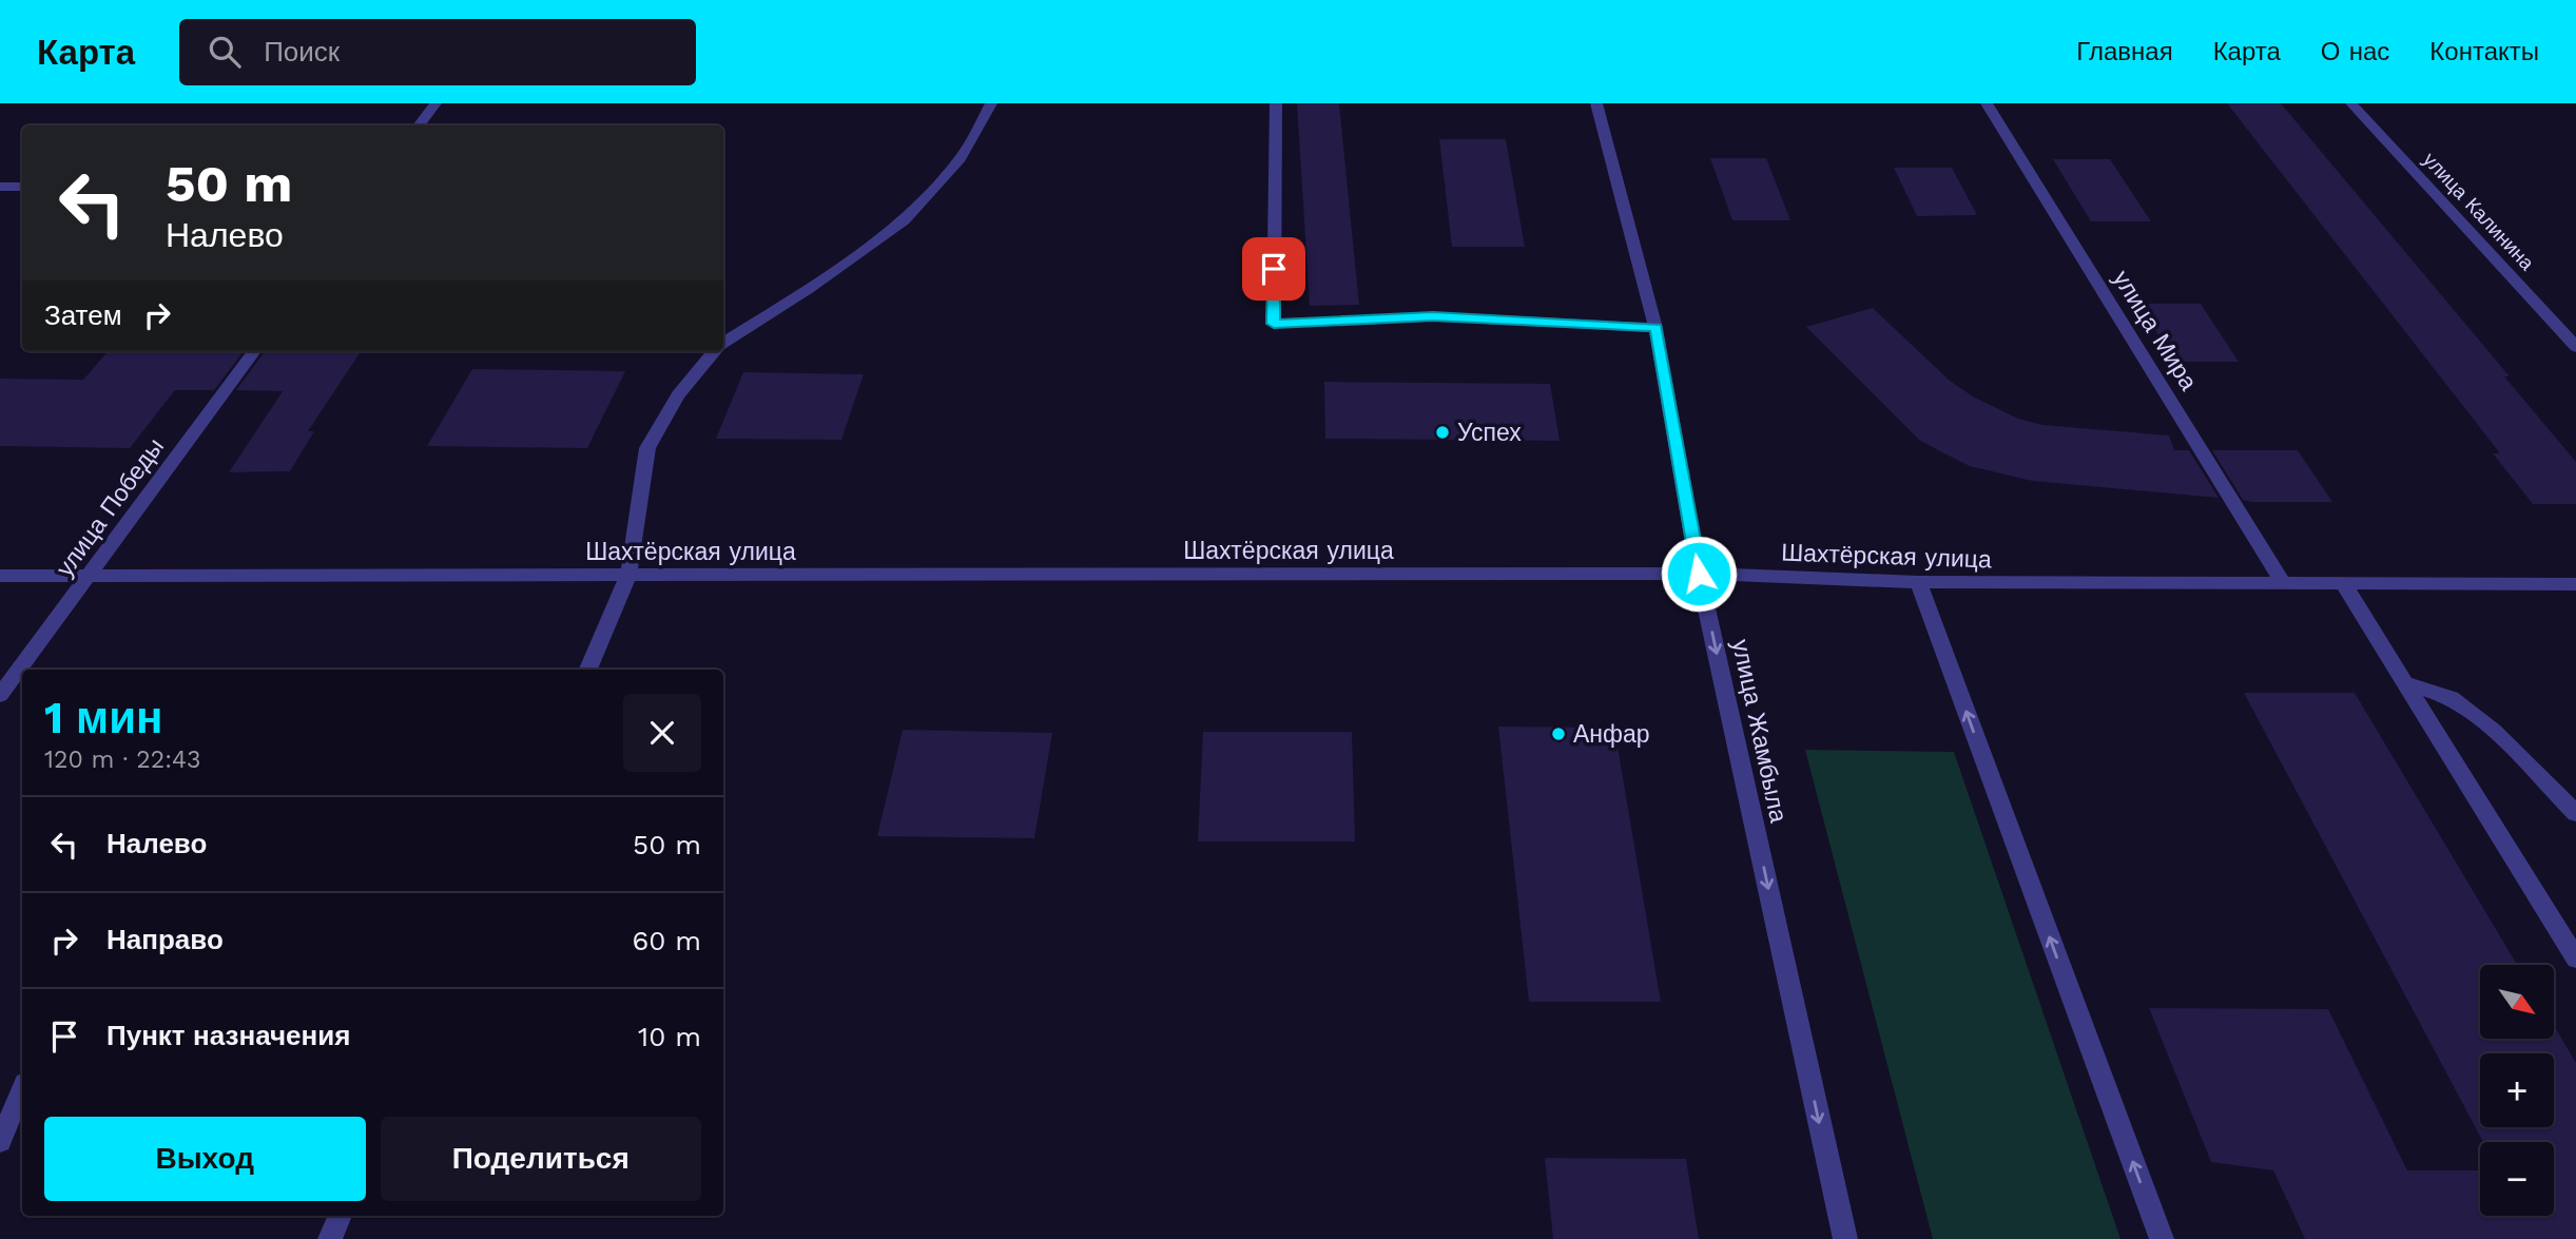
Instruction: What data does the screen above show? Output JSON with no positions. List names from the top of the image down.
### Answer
{
  "streets": {
    "street": [
      "улица Калинина",
      "улица Мира",
      "улица Победы",
      "Шахтёрская улица",
      "улица Жамбыла"
    ]
  },
  "crossings": [
    ["улица Мира", "Шахтёрская улица"],
    ["улица Победы", "Шахтёрская улица"],
    ["Шахтёрская улица", "улица Жамбыла"]
  ],
  "one_way": ["улица Жамбыла"],
  "places": ["Успех", "Анфар"],
  "north": "bottom right",
  "page": {
    "header": "Карта",
    "search": "Поиск",
    "nav": [
      "Главная",
      "Карта",
      "О нас",
      "Контакты"
    ],
    "turn": ["50 m", "Налево"],
    "then": "Затем",
    "heading": ["1 мин", "120 m · 22:43"],
    "list": [
      {
        "name": "Налево",
        "value": "50 m"
      },
      {
        "name": "Направо",
        "value": "60 m"
      },
      {
        "name": "Пункт назначения",
        "value": "10 m"
      }
    ],
    "map_buttons": ["+", "−"],
    "buttons": ["Выход", "Поделиться"]
  }
}
